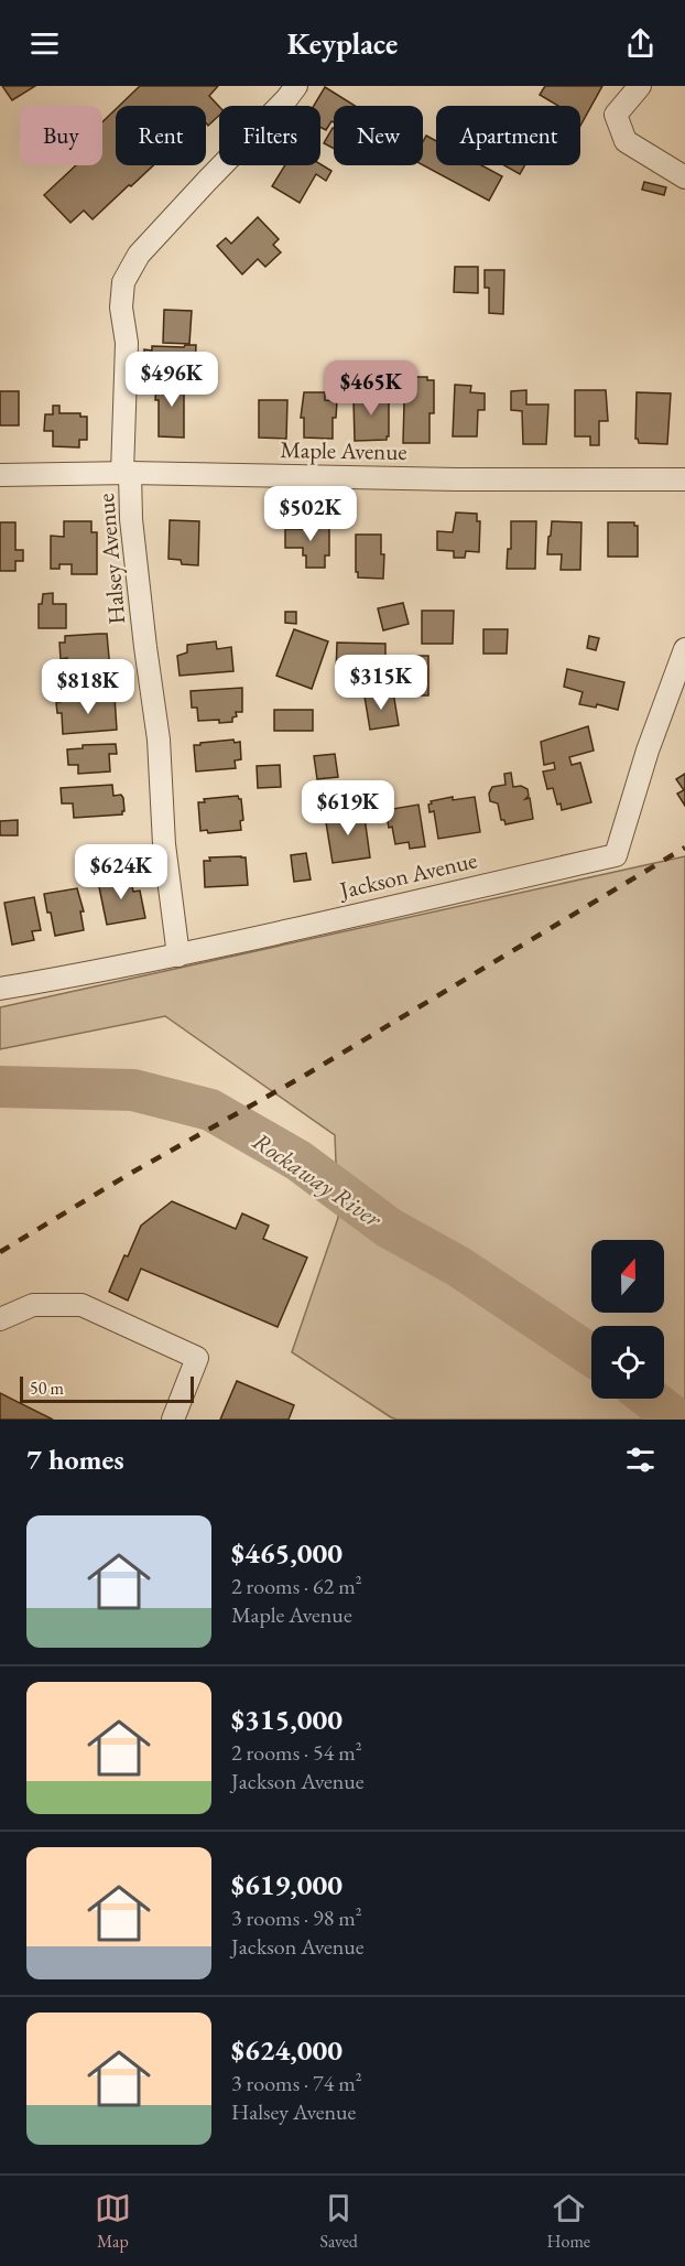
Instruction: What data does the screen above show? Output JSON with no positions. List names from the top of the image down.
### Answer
{
  "streets": {
    "street": ["Maple Avenue", "Halsey Avenue", "Jackson Avenue"]
  },
  "crossings": [
    ["Maple Avenue", "Halsey Avenue"],
    ["Halsey Avenue", "Jackson Avenue"]
  ],
  "water": ["Rockaway River"],
  "scale_bar": "50 m",
  "north": "top",
  "page": {
    "header": "Keyplace",
    "chip": [
      "Buy",
      "Rent",
      "Filters",
      "New",
      "Apartment"
    ],
    "price": [
      "$496K",
      "$465K",
      "$502K",
      "$315K",
      "$818K",
      "$619K",
      "$624K"
    ],
    "scale": "50 m",
    "heading": "7 homes",
    "list": [
      {
        "name": "$465,000",
        "note": "2 rooms · 62 m² · Maple Avenue"
      },
      {
        "name": "$315,000",
        "note": "2 rooms · 54 m² · Jackson Avenue"
      },
      {
        "name": "$619,000",
        "note": "3 rooms · 98 m² · Jackson Avenue"
      },
      {
        "name": "$624,000",
        "note": "3 rooms · 74 m² · Halsey Avenue"
      }
    ],
    "tabs": ["Map", "Saved", "Home"]
  }
}
